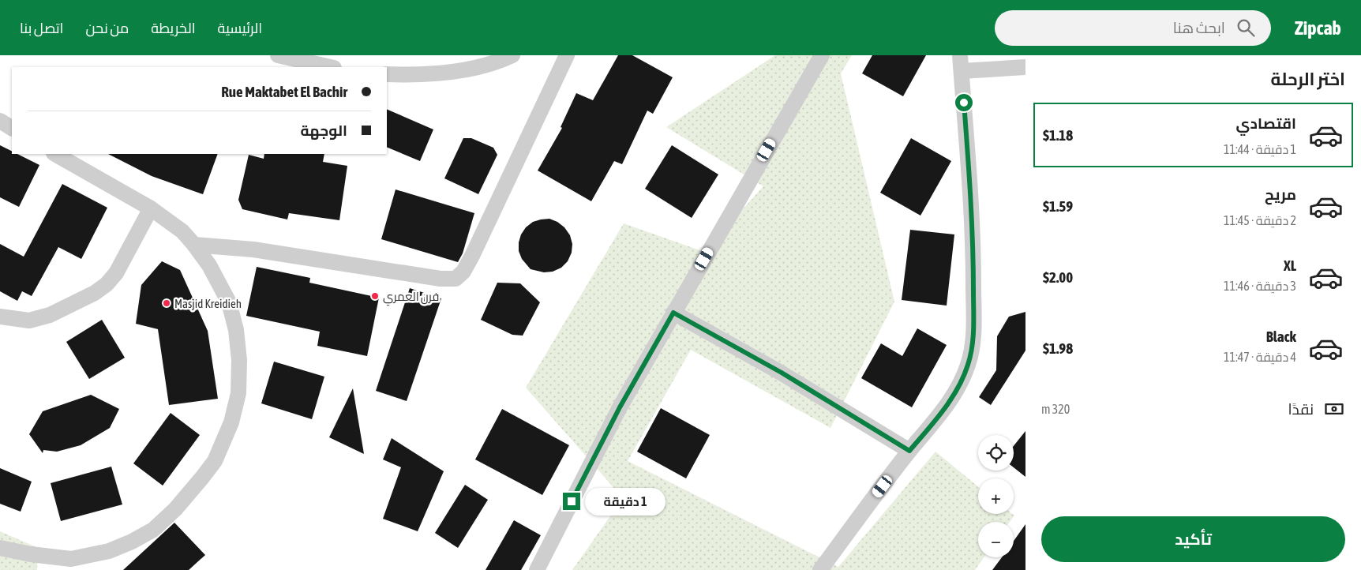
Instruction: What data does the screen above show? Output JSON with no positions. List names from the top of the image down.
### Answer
{
  "places": ["فرن العمري", "Masjid Kreidieh"],
  "page": {
    "header": "Zipcab",
    "search": "ابحث هنا",
    "nav": [
      "الرئيسية",
      "الخريطة",
      "من نحن",
      "اتصل بنا"
    ],
    "heading": "اختر الرحلة",
    "banner": ["Rue Maktabet El Bachir", "الوجهة"],
    "list": [
      {
        "name": "اقتصادي",
        "note": "1 دقيقة · 11:44",
        "value": "$1.18"
      },
      {
        "name": "مريح",
        "note": "2 دقيقة · 11:45",
        "value": "$1.59"
      },
      {
        "name": "XL",
        "note": "3 دقيقة · 11:46",
        "value": "$2.00"
      },
      {
        "name": "Black",
        "note": "4 دقيقة · 11:47",
        "value": "$1.98"
      }
    ],
    "pay": ["نقدًا", "320 m"],
    "map_buttons": ["+", "−"],
    "bubble": "1 دقيقة",
    "buttons": "تأكيد"
  }
}
